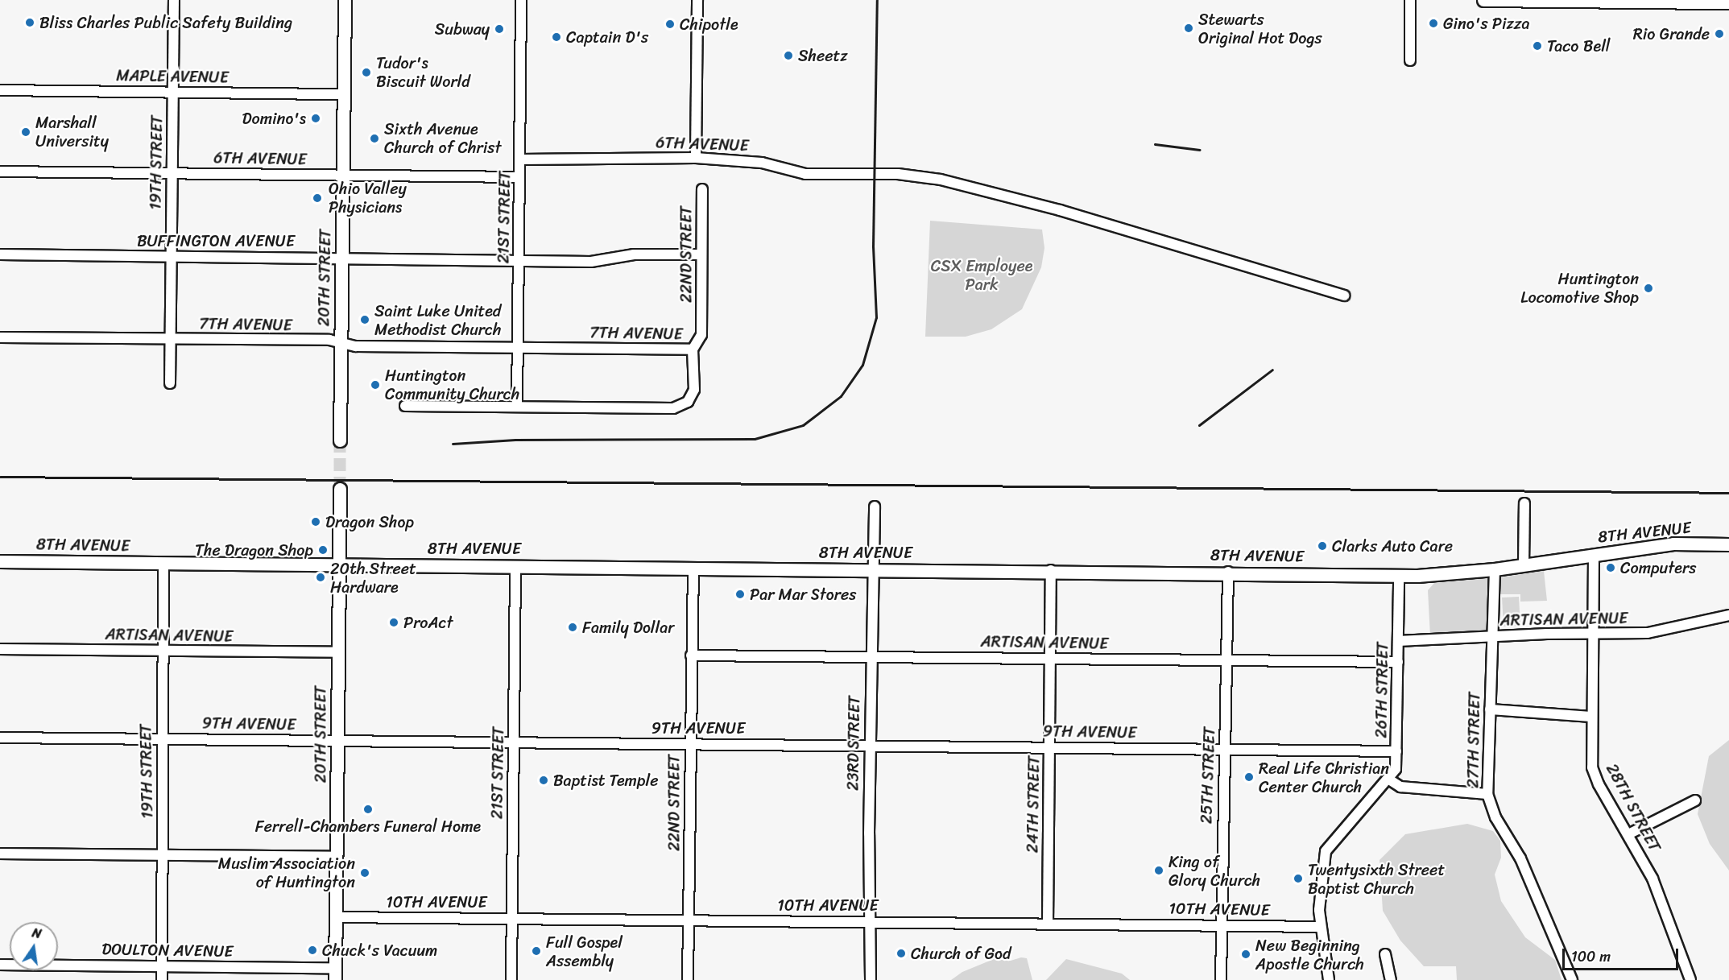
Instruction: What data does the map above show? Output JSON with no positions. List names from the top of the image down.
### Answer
{
  "streets": {
    "main road": ["20TH STREET", "8TH AVENUE"],
    "street": [
      "MAPLE AVENUE",
      "6TH AVENUE",
      "19TH STREET",
      "21ST STREET",
      "BUFFINGTON AVENUE",
      "22ND STREET",
      "7TH AVENUE",
      "ARTISAN AVENUE",
      "26TH STREET",
      "9TH AVENUE",
      "27TH STREET",
      "23RD STREET",
      "25TH STREET",
      "24TH STREET",
      "28TH STREET",
      "10TH AVENUE",
      "DOULTON AVENUE"
    ]
  },
  "crossings": [
    ["MAPLE AVENUE", "19TH STREET"],
    ["MAPLE AVENUE", "20TH STREET"],
    ["6TH AVENUE", "19TH STREET"],
    ["6TH AVENUE", "21ST STREET"],
    ["6TH AVENUE", "20TH STREET"],
    ["19TH STREET", "BUFFINGTON AVENUE"],
    ["19TH STREET", "7TH AVENUE"],
    ["19TH STREET", "8TH AVENUE"],
    ["19TH STREET", "ARTISAN AVENUE"],
    ["19TH STREET", "9TH AVENUE"],
    ["19TH STREET", "DOULTON AVENUE"],
    ["21ST STREET", "BUFFINGTON AVENUE"],
    ["21ST STREET", "22ND STREET"],
    ["21ST STREET", "7TH AVENUE"],
    ["21ST STREET", "8TH AVENUE"],
    ["21ST STREET", "9TH AVENUE"],
    ["21ST STREET", "10TH AVENUE"],
    ["BUFFINGTON AVENUE", "22ND STREET"],
    ["BUFFINGTON AVENUE", "20TH STREET"],
    ["22ND STREET", "7TH AVENUE"],
    ["22ND STREET", "8TH AVENUE"],
    ["22ND STREET", "ARTISAN AVENUE"],
    ["22ND STREET", "9TH AVENUE"],
    ["22ND STREET", "10TH AVENUE"],
    ["20TH STREET", "7TH AVENUE"],
    ["20TH STREET", "8TH AVENUE"],
    ["20TH STREET", "ARTISAN AVENUE"],
    ["20TH STREET", "9TH AVENUE"],
    ["20TH STREET", "10TH AVENUE"],
    ["20TH STREET", "DOULTON AVENUE"],
    ["8TH AVENUE", "26TH STREET"],
    ["8TH AVENUE", "27TH STREET"],
    ["8TH AVENUE", "23RD STREET"],
    ["8TH AVENUE", "25TH STREET"],
    ["8TH AVENUE", "24TH STREET"],
    ["8TH AVENUE", "28TH STREET"],
    ["ARTISAN AVENUE", "26TH STREET"],
    ["ARTISAN AVENUE", "27TH STREET"],
    ["ARTISAN AVENUE", "23RD STREET"],
    ["ARTISAN AVENUE", "25TH STREET"],
    ["ARTISAN AVENUE", "24TH STREET"],
    ["ARTISAN AVENUE", "28TH STREET"],
    ["26TH STREET", "9TH AVENUE"],
    ["26TH STREET", "10TH AVENUE"],
    ["9TH AVENUE", "23RD STREET"],
    ["9TH AVENUE", "25TH STREET"],
    ["9TH AVENUE", "24TH STREET"],
    ["23RD STREET", "10TH AVENUE"],
    ["25TH STREET", "10TH AVENUE"],
    ["24TH STREET", "10TH AVENUE"]
  ],
  "parks": ["CSX Employee Park"],
  "places": [
    "Bliss Charles Public Safety Building",
    "Gino's Pizza",
    "Chipotle",
    "Stewarts Original Hot Dogs",
    "Subway",
    "Rio Grande",
    "Captain D's",
    "Taco Bell",
    "Sheetz",
    "Tudor's Biscuit World",
    "Domino's",
    "Marshall University",
    "Sixth Avenue Church of Christ",
    "Ohio Valley Physicians",
    "Huntington Locomotive Shop",
    "Saint Luke United Methodist Church",
    "Huntington Community Church",
    "Dragon Shop",
    "Clarks Auto Care",
    "The Dragon Shop",
    "Computers",
    "20th Street Hardware",
    "Par Mar Stores",
    "ProAct",
    "Family Dollar",
    "Real Life Christian Center Church",
    "Baptist Temple",
    "Ferrell-Chambers Funeral Home",
    "King of Glory Church",
    "Muslim Association of Huntington",
    "Twentysixth Street Baptist Church",
    "Chuck's Vacuum",
    "Full Gospel Assembly",
    "Church of God",
    "New Beginning Apostle Church"
  ],
  "scale_bar": "100 m",
  "north": "top"
}
